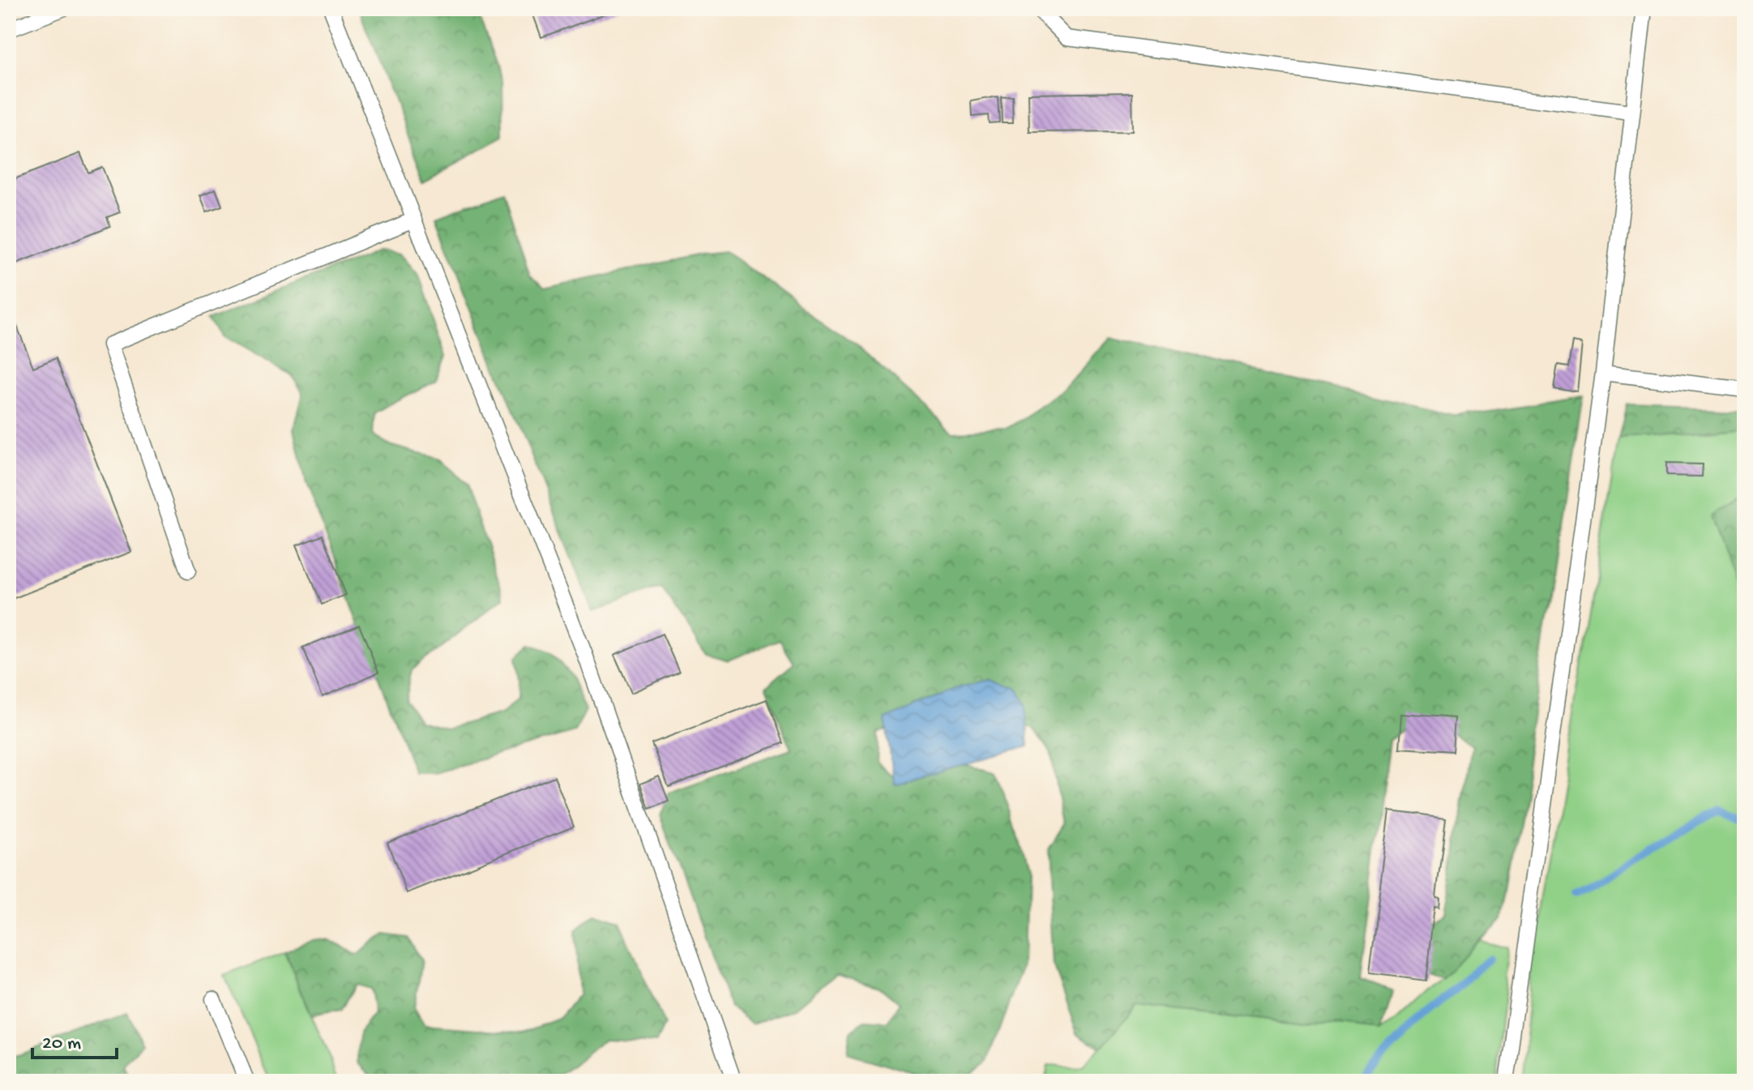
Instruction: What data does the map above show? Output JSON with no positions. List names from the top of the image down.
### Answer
{
  "scale_bar": "20 m"
}
